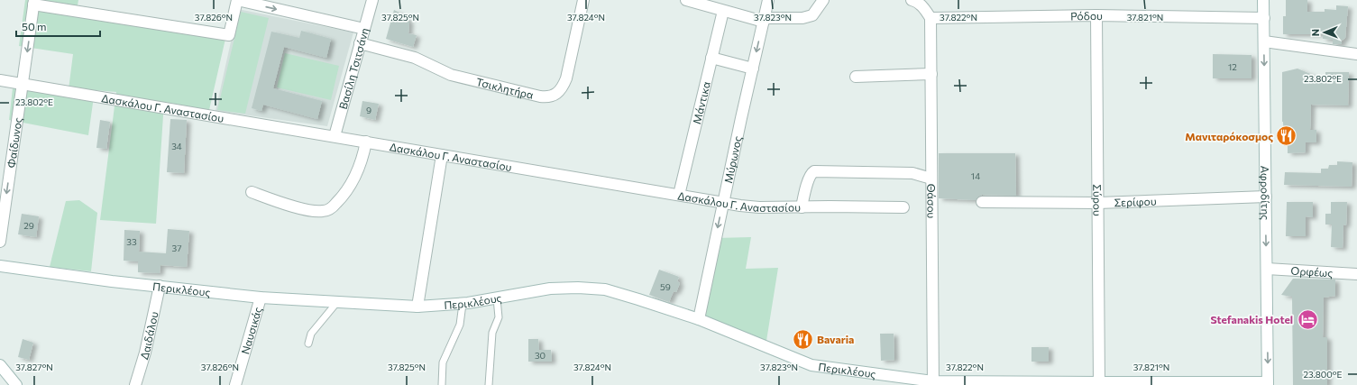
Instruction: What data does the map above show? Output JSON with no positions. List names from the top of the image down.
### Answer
{
  "streets": {
    "street": [
      "Ρόδου",
      "Βασίλη Τσιτσάνη",
      "Τσικλητήρα",
      "Μάντικα",
      "Δασκάλου Γ. Αναστασίου",
      "Φαίδωνος",
      "Μύρωνος",
      "Αφροδίτης",
      "Σύρου",
      "Θάσου",
      "Σερίφου",
      "Ορφέως",
      "Περικλέους",
      "Ναυσικάς",
      "Δαιδάλου"
    ]
  },
  "crossings": [
    ["Ρόδου", "Αφροδίτης"],
    ["Ρόδου", "Σύρου"],
    ["Ρόδου", "Θάσου"],
    ["Βασίλη Τσιτσάνη", "Τσικλητήρα"],
    ["Βασίλη Τσιτσάνη", "Δασκάλου Γ. Αναστασίου"],
    ["Μάντικα", "Δασκάλου Γ. Αναστασίου"],
    ["Δασκάλου Γ. Αναστασίου", "Φαίδωνος"],
    ["Δασκάλου Γ. Αναστασίου", "Μύρωνος"],
    ["Μύρωνος", "Περικλέους"],
    ["Αφροδίτης", "Σερίφου"],
    ["Αφροδίτης", "Ορφέως"],
    ["Αφροδίτης", "Περικλέους"],
    ["Σύρου", "Σερίφου"],
    ["Σύρου", "Περικλέους"],
    ["Θάσου", "Περικλέους"],
    ["Περικλέους", "Ναυσικάς"],
    ["Περικλέους", "Δαιδάλου"]
  ],
  "one_way": ["Φαίδωνος", "Μύρωνος", "Αφροδίτης"],
  "places": {
    "restaurant": ["Μανιταρόκοσμος", "Bavaria"],
    "hotel": ["Stefanakis Hotel"]
  },
  "house_numbers": [
    "12",
    "9",
    "34",
    "14",
    "29",
    "33",
    "37",
    "59",
    "30"
  ],
  "scale_bar": "50 m",
  "north": "left",
  "coordinates": [
    "37.826°N",
    "37.825°N",
    "37.824°N",
    "37.823°N",
    "37.822°N",
    "37.821°N",
    "23.802°E",
    "37.827°N",
    "23.800°E"
  ]
}
